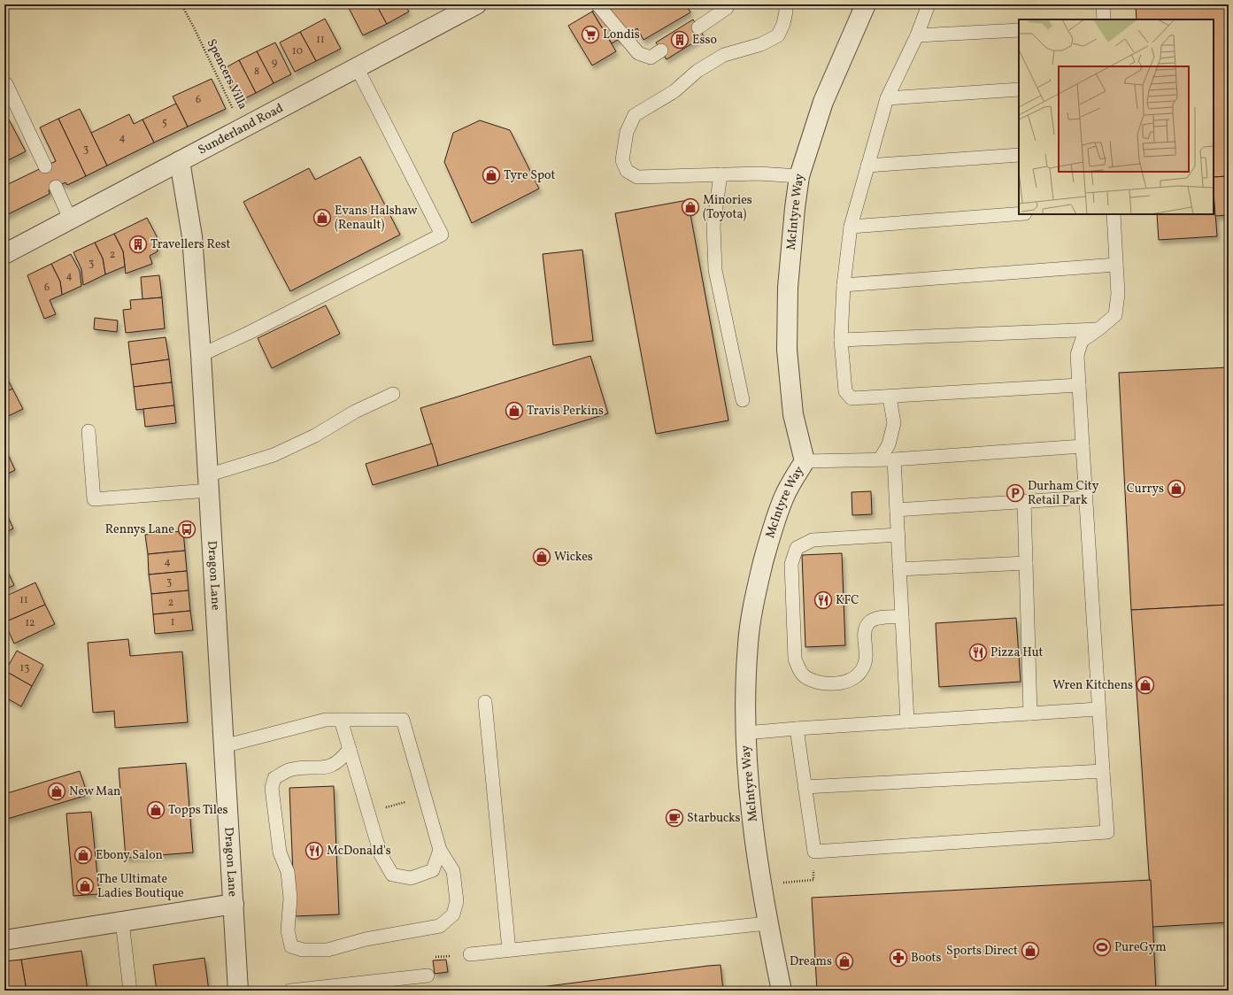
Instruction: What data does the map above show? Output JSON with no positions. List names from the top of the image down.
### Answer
{
  "streets": {
    "street": ["Sunderland Road", "McIntyre Way", "Dragon Lane"],
    "path": ["Spencers Villa"]
  },
  "crossings": [
    ["Spencers Villa", "Sunderland Road"],
    ["Sunderland Road", "Dragon Lane"]
  ],
  "places": {
    "supermarket": ["Londis"],
    "building": ["Esso", "Travellers Rest"],
    "shop": [
      "Tyre Spot",
      "Minories (Toyota)",
      "Evans Halshaw (Renault)",
      "Travis Perkins",
      "Currys",
      "Wickes",
      "Wren Kitchens",
      "New Man",
      "Topps Tiles",
      "Ebony Salon",
      "The Ultimate Ladies Boutique",
      "Sports Direct",
      "Dreams"
    ],
    "parking": ["Durham City Retail Park"],
    "bus stop": ["Rennys Lane"],
    "restaurant": ["KFC", "Pizza Hut", "McDonald's"],
    "cafe": ["Starbucks"],
    "sports": ["PureGym"],
    "pharmacy": ["Boots"]
  },
  "house_numbers": [
    "11",
    "10",
    "9",
    "8",
    "6",
    "5",
    "4",
    "3",
    "2",
    "3",
    "4",
    "6",
    "4",
    "3",
    "11",
    "2",
    "1",
    "12",
    "13"
  ]
}
